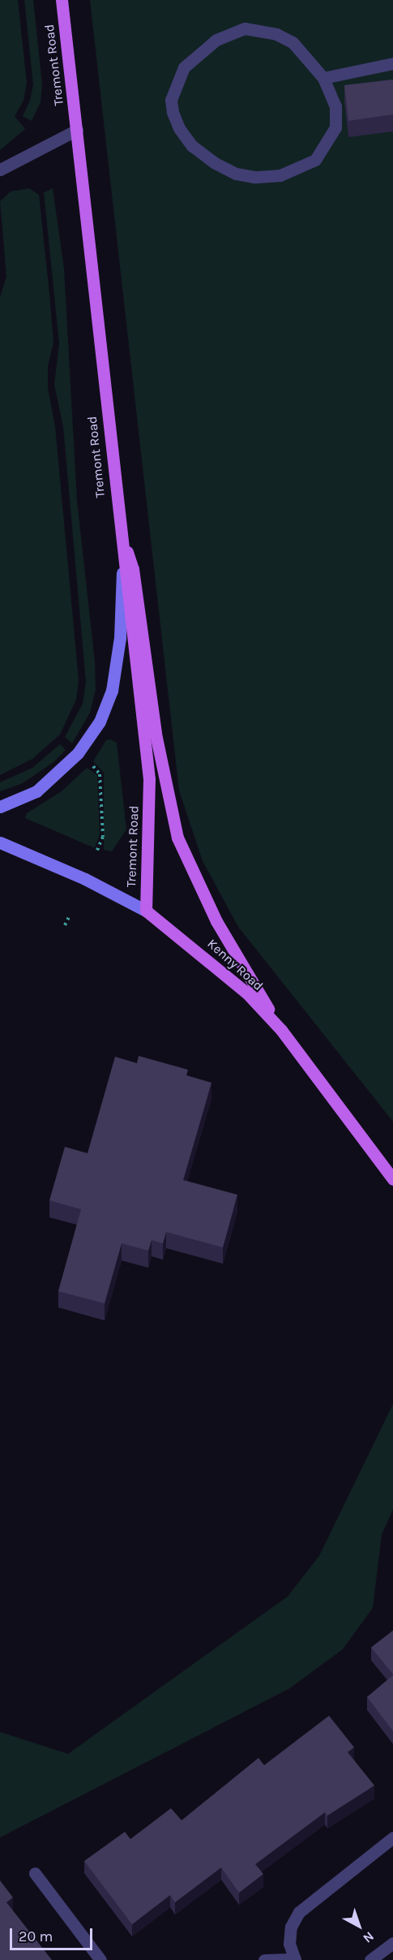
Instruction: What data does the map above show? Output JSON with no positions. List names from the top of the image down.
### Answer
{
  "streets": {
    "main road": ["Tremont Road", "Kenny Road"]
  },
  "crossings": [
    ["Tremont Road", "Kenny Road"]
  ],
  "scale_bar": "20 m",
  "north": "bottom right"
}
